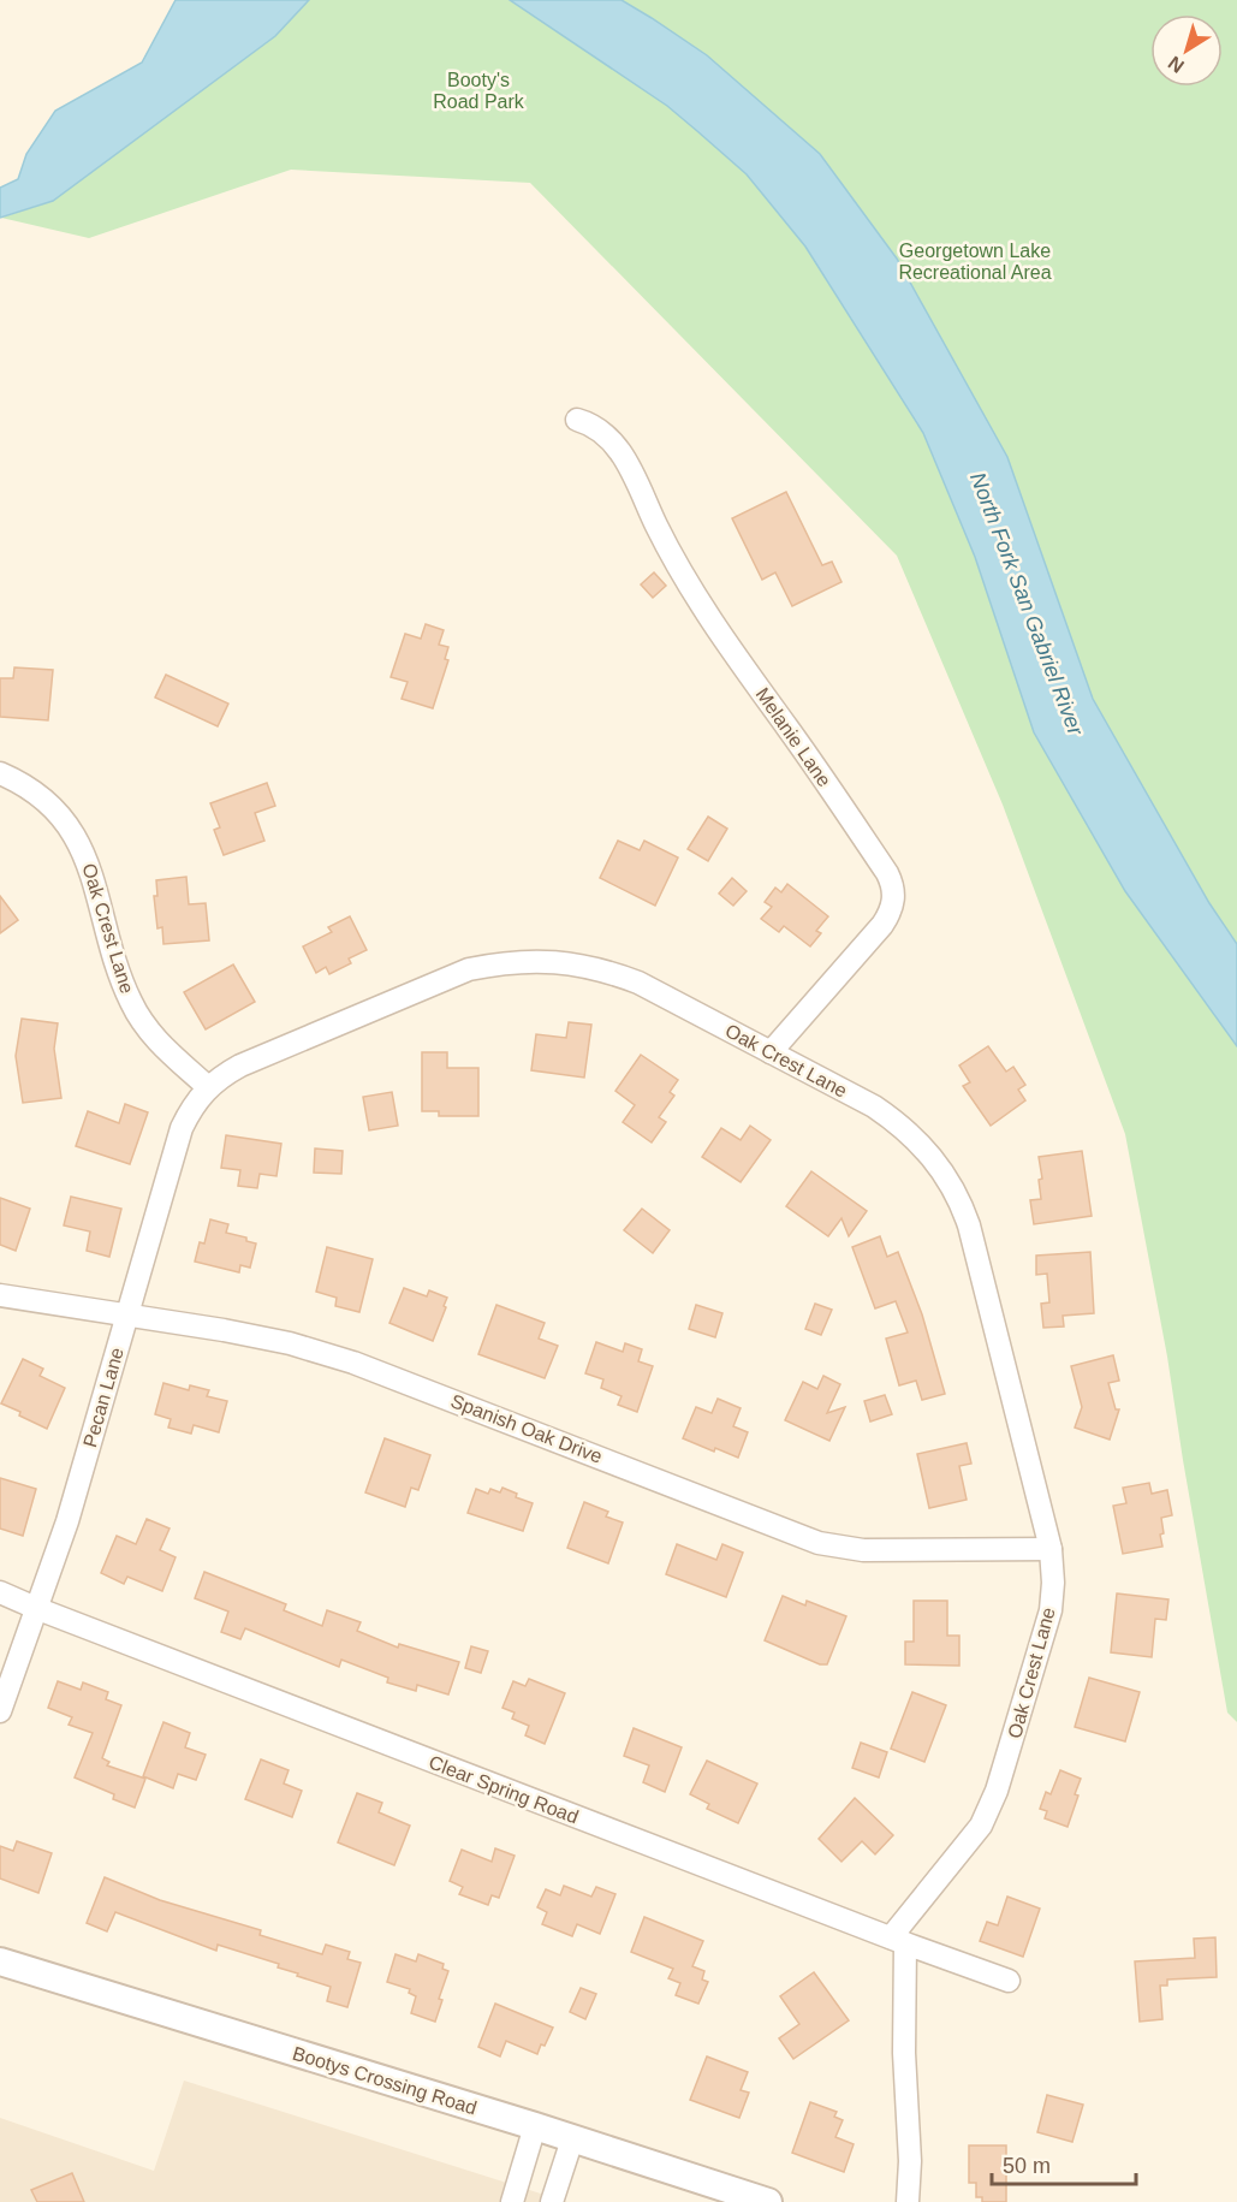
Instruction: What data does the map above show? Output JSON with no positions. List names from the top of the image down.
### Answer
{
  "streets": {
    "street": [
      "Melanie Lane",
      "Oak Crest Lane",
      "Pecan Lane",
      "Spanish Oak Drive",
      "Clear Spring Road",
      "Bootys Crossing Road"
    ]
  },
  "crossings": [
    ["Melanie Lane", "Oak Crest Lane"],
    ["Oak Crest Lane", "Pecan Lane"],
    ["Oak Crest Lane", "Spanish Oak Drive"],
    ["Oak Crest Lane", "Clear Spring Road"],
    ["Pecan Lane", "Spanish Oak Drive"],
    ["Pecan Lane", "Clear Spring Road"]
  ],
  "water": ["North Fork San Gabriel River"],
  "parks": ["Booty's Road Park", "Georgetown Lake Recreational Area"],
  "scale_bar": "50 m",
  "north": "bottom left"
}
